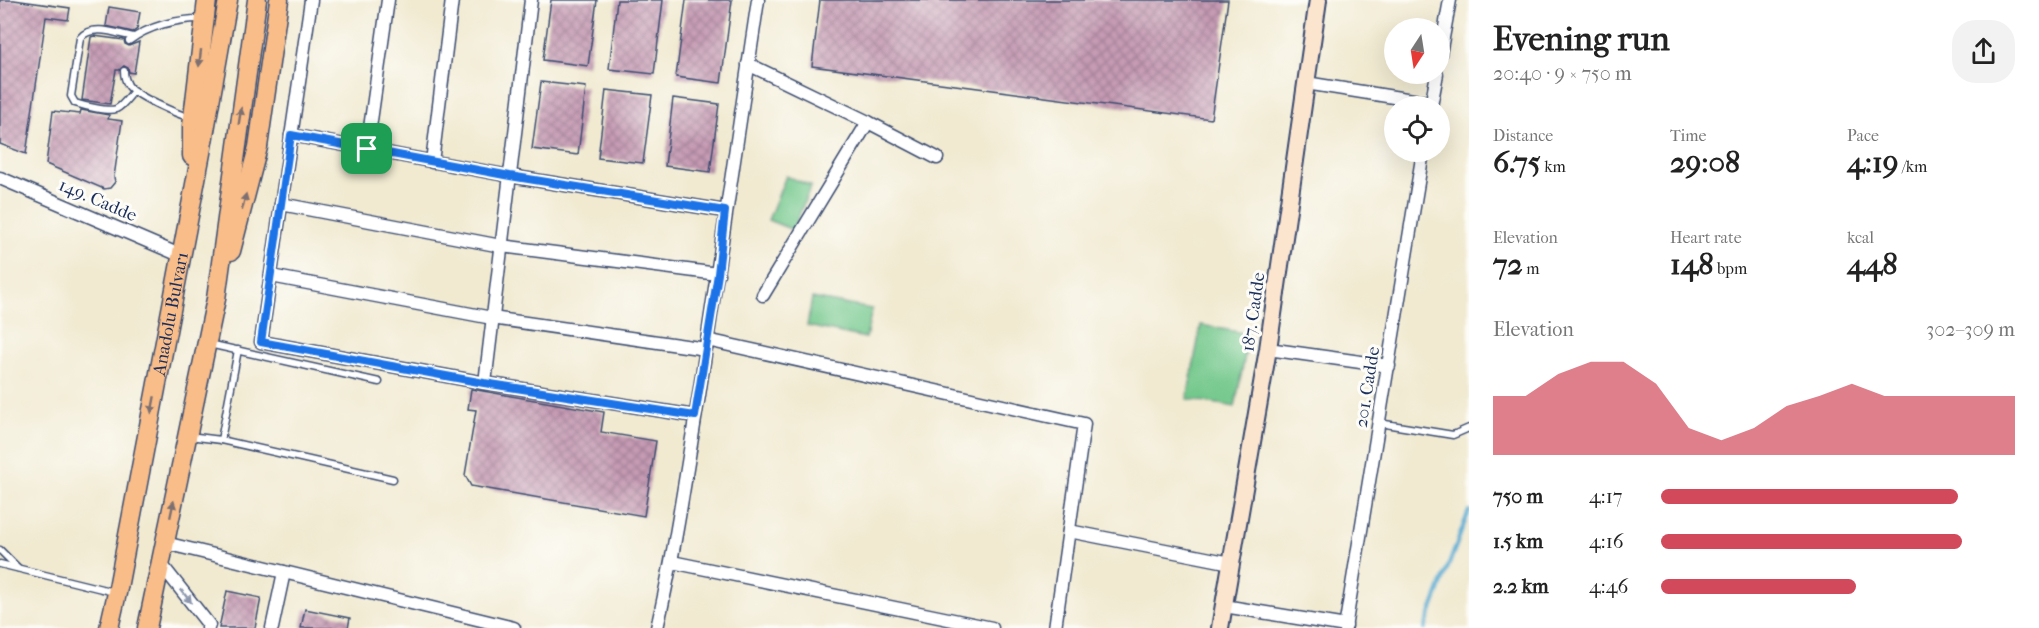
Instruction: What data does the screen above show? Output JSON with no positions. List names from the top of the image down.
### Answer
{
  "streets": {
    "main road": ["187. Cadde", "Anadolu Bulvarı"],
    "street": ["149. Cadde", "201. Cadde"]
  },
  "crossings": [
    ["149. Cadde", "Anadolu Bulvarı"]
  ],
  "north": "bottom",
  "page": {
    "heading": ["Evening run", "20:40 · 9 × 750 m"],
    "stats": [
      ["Distance", "6.75 km"],
      ["Time", "29:08"],
      ["Pace", "4:19 /km"],
      ["Elevation", "72 m"],
      ["Heart rate", "148 bpm"],
      ["kcal", "448"]
    ],
    "chart": ["Elevation", "302–309 m"],
    "list": [
      {
        "name": "750 m",
        "note": "4:17"
      },
      {
        "name": "1.5 km",
        "note": "4:16"
      },
      {
        "name": "2.2 km",
        "note": "4:46"
      }
    ]
  }
}
